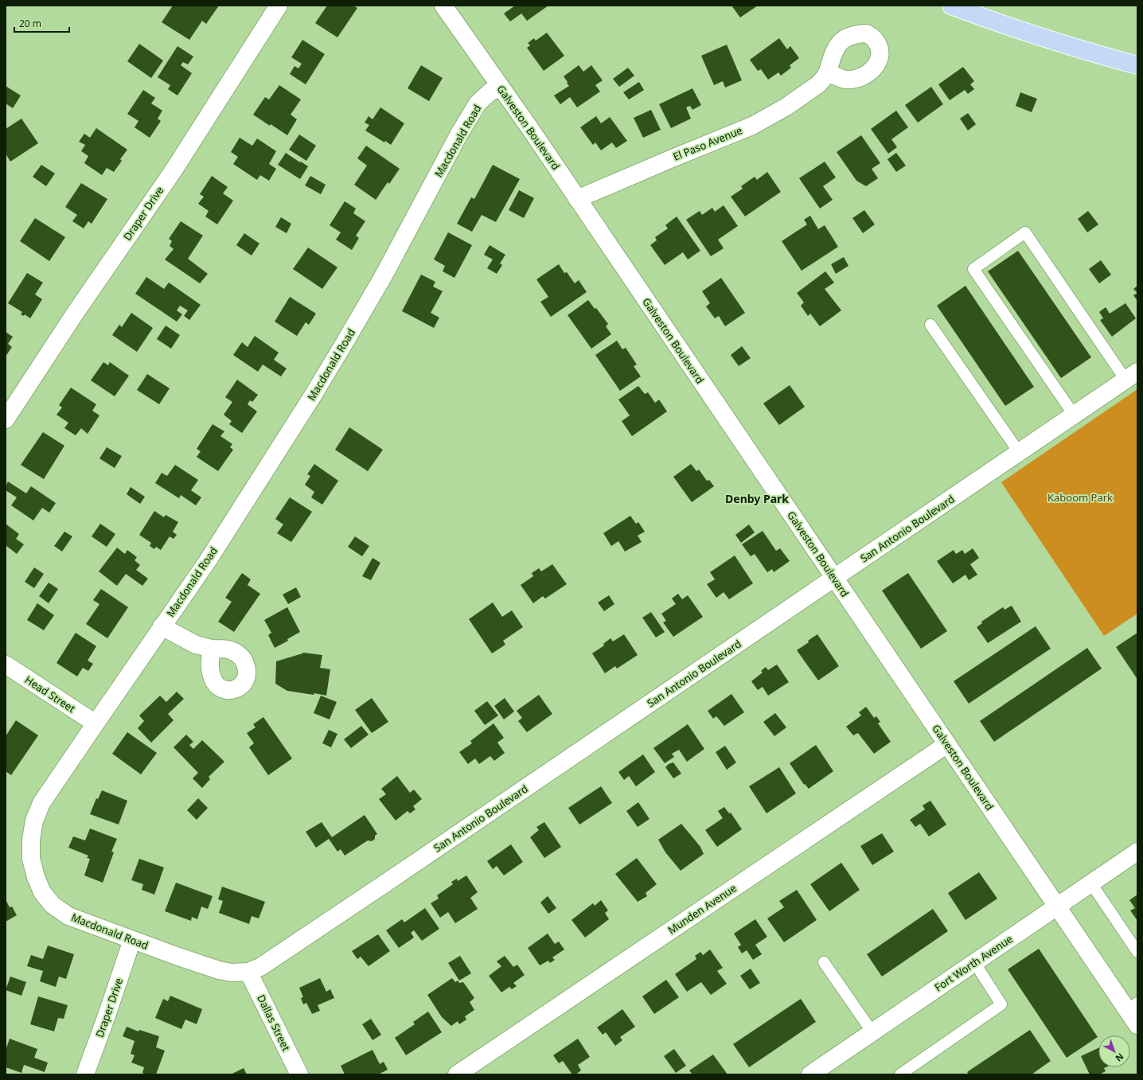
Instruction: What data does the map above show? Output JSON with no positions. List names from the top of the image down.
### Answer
{
  "streets": {
    "street": [
      "Galveston Boulevard",
      "Macdonald Road",
      "El Paso Avenue",
      "Draper Drive",
      "San Antonio Boulevard",
      "Head Street",
      "Munden Avenue",
      "Fort Worth Avenue",
      "Dallas Street"
    ]
  },
  "crossings": [
    ["Galveston Boulevard", "Macdonald Road"],
    ["Galveston Boulevard", "El Paso Avenue"],
    ["Galveston Boulevard", "San Antonio Boulevard"],
    ["Galveston Boulevard", "Munden Avenue"],
    ["Galveston Boulevard", "Fort Worth Avenue"],
    ["Macdonald Road", "Draper Drive"],
    ["Macdonald Road", "San Antonio Boulevard"],
    ["Macdonald Road", "Head Street"],
    ["Macdonald Road", "Dallas Street"],
    ["San Antonio Boulevard", "Dallas Street"]
  ],
  "districts": ["Denby Park"],
  "parks": ["Kaboom Park"],
  "scale_bar": "20 m",
  "north": "bottom right"
}
